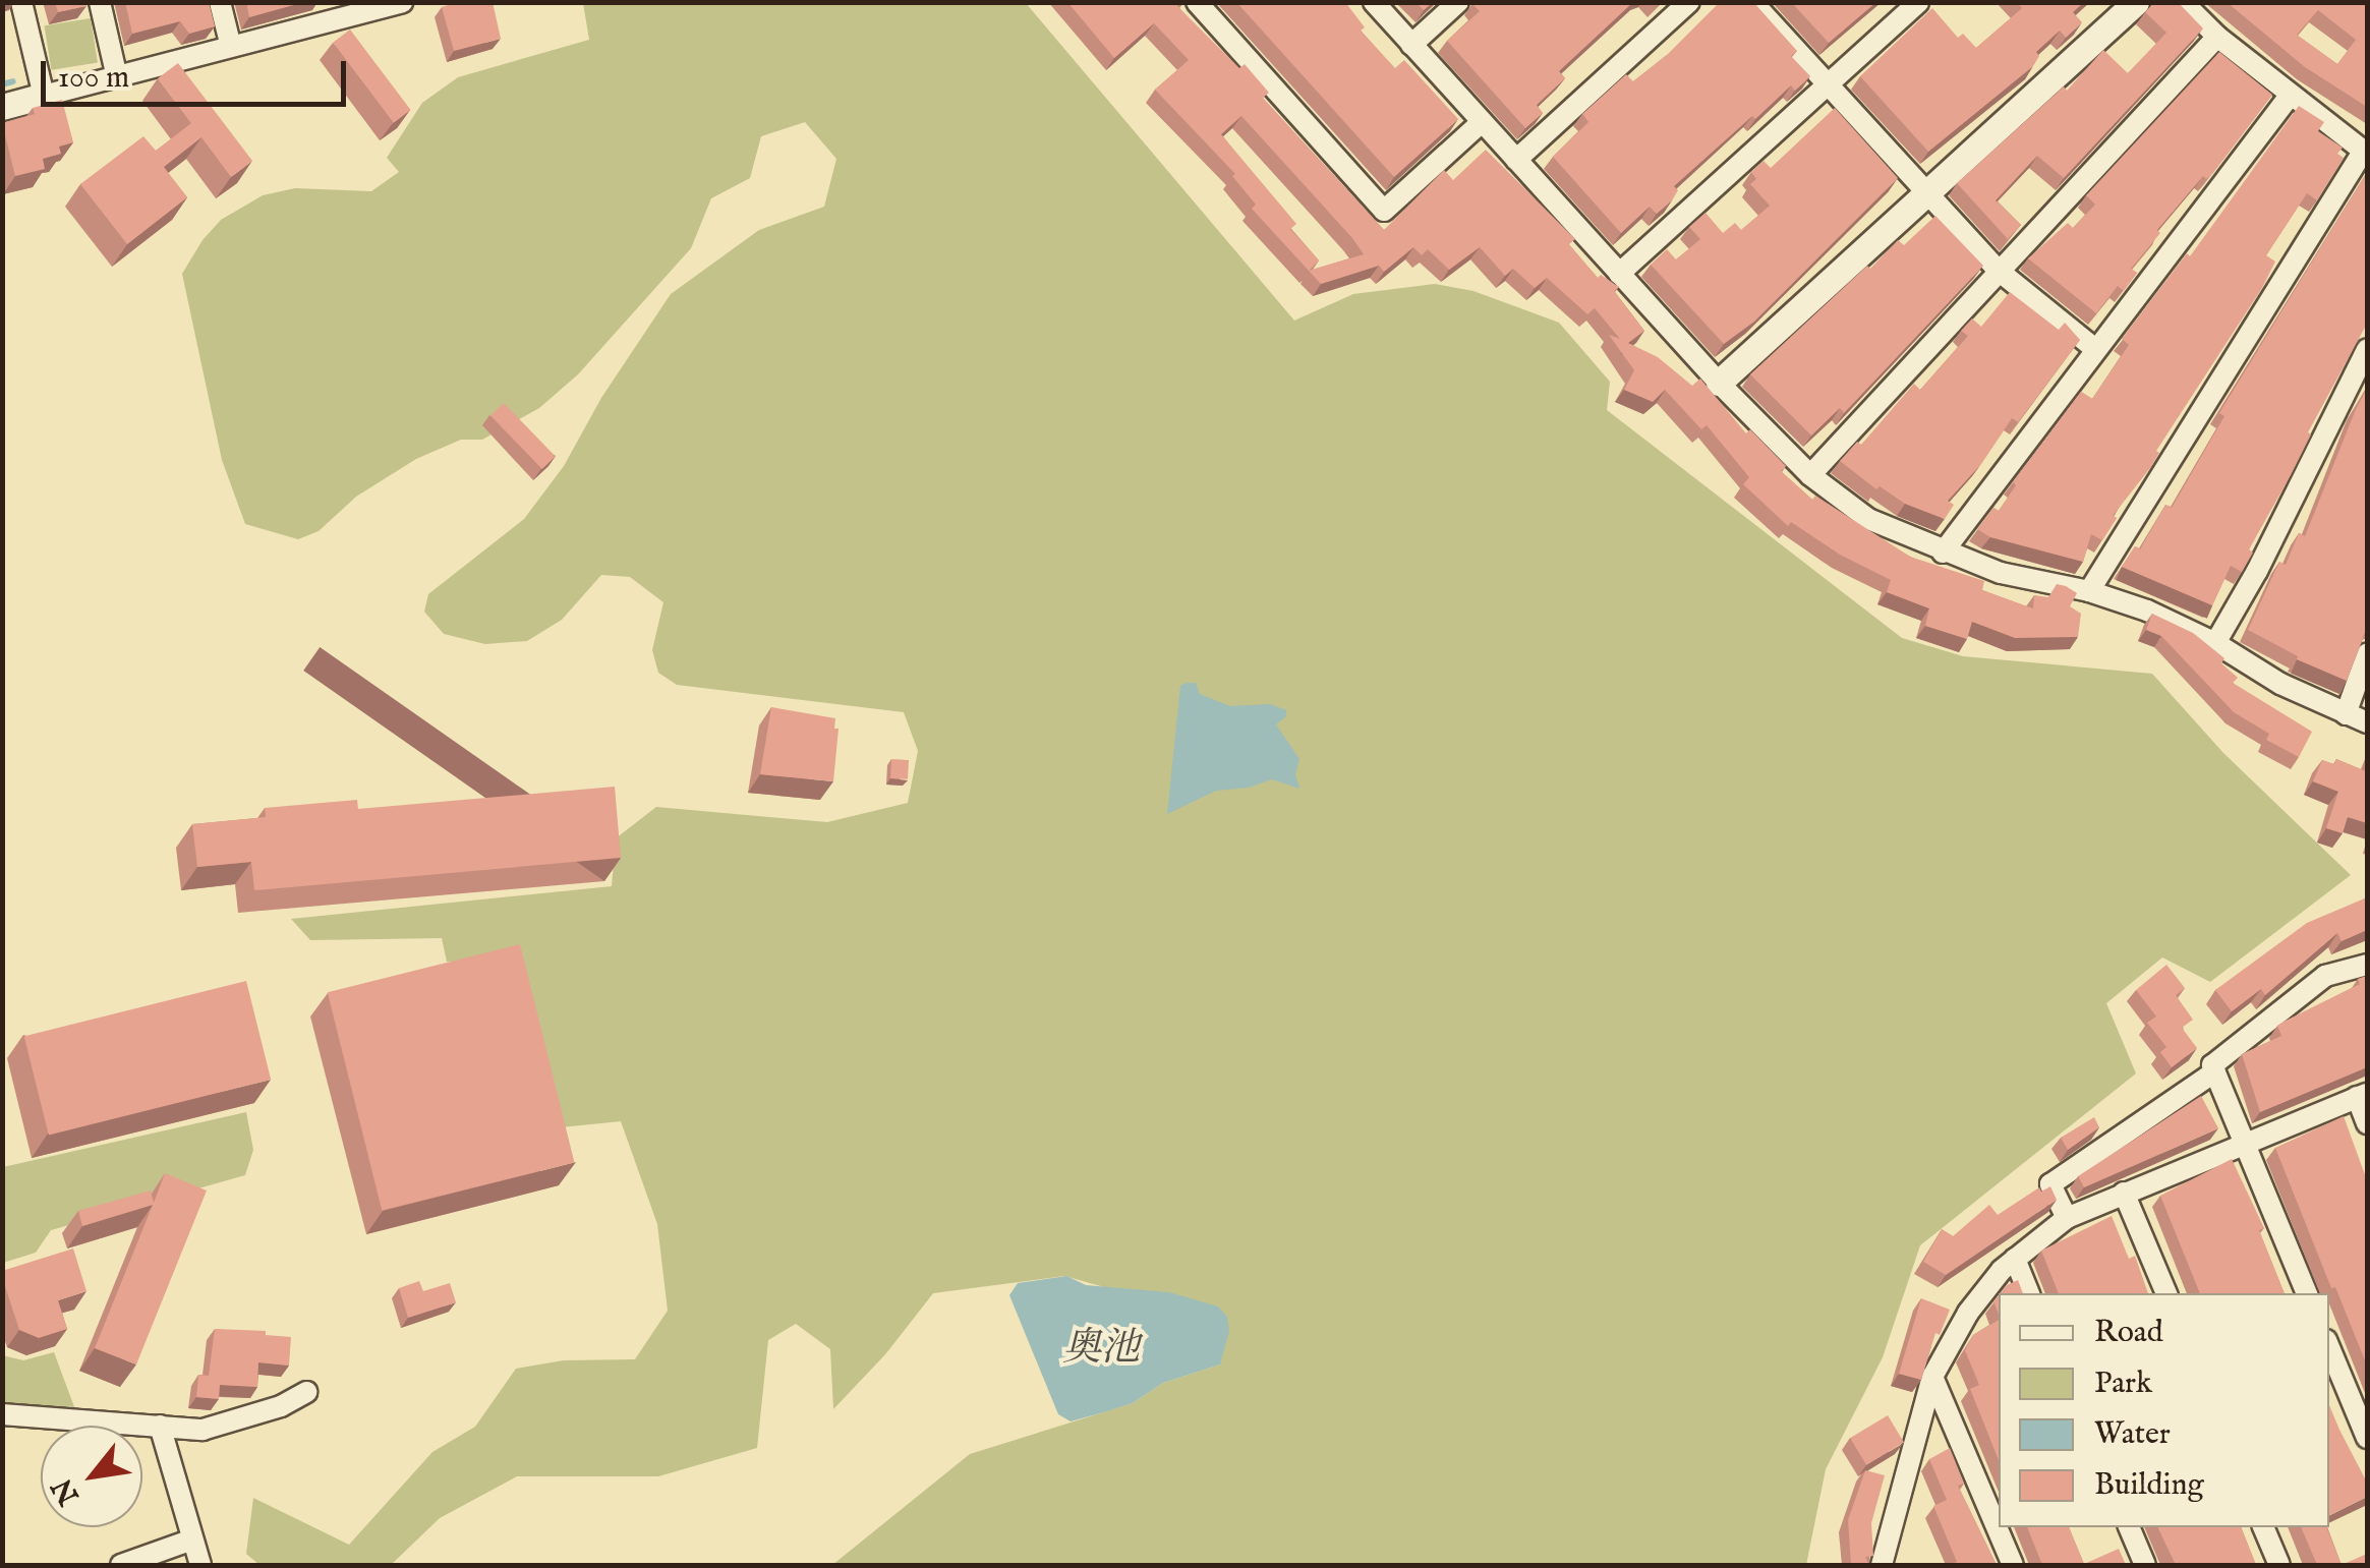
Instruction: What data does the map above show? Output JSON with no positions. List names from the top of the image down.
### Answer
{
  "water": ["奥池"],
  "legend": [
    "Road",
    "Park",
    "Water",
    "Building"
  ],
  "scale_bar": "100 m",
  "north": "bottom left"
}
